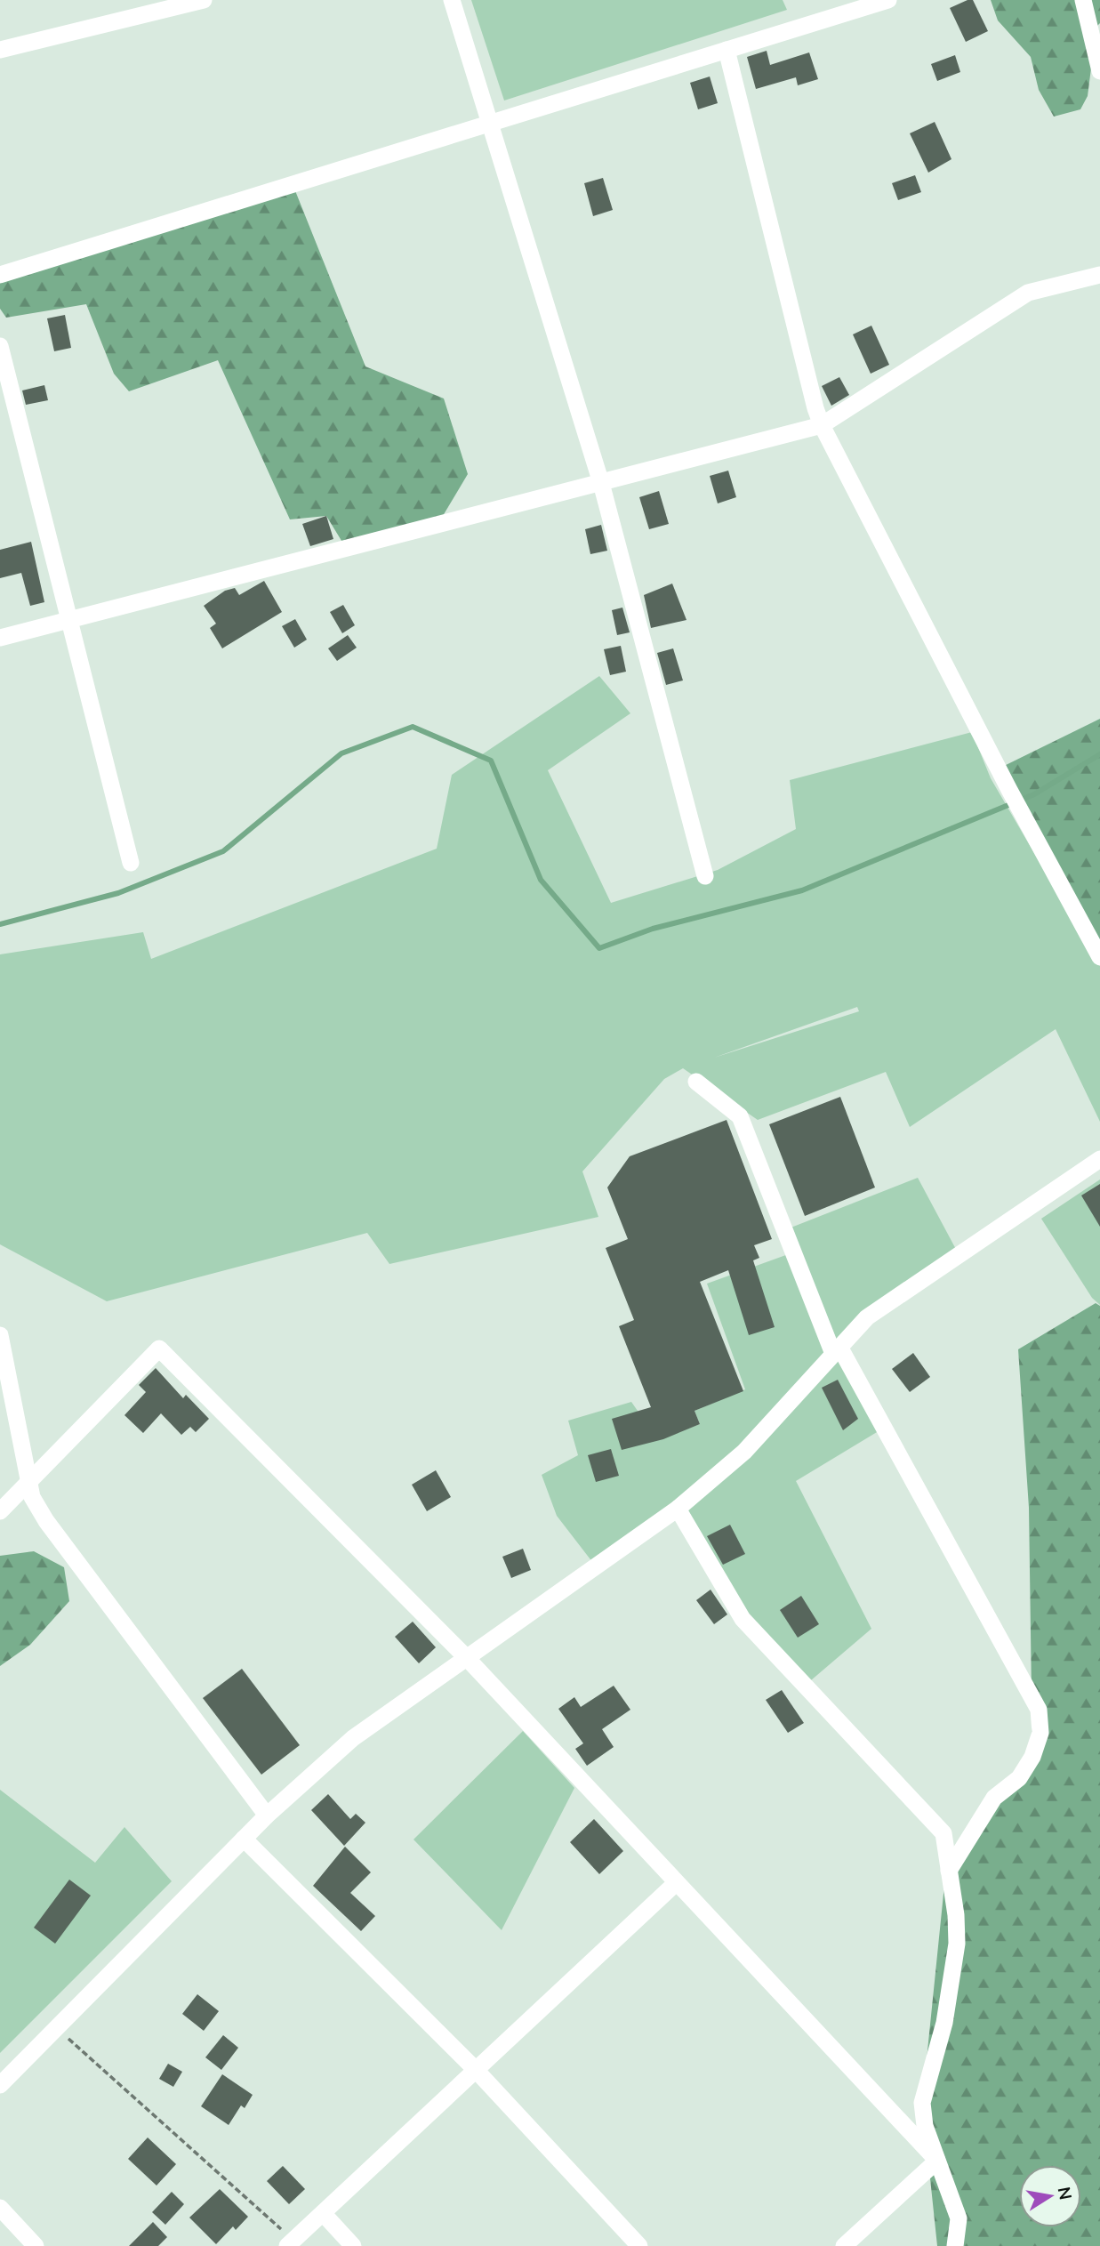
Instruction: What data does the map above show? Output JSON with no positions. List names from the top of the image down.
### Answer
{
  "north": "right"
}
